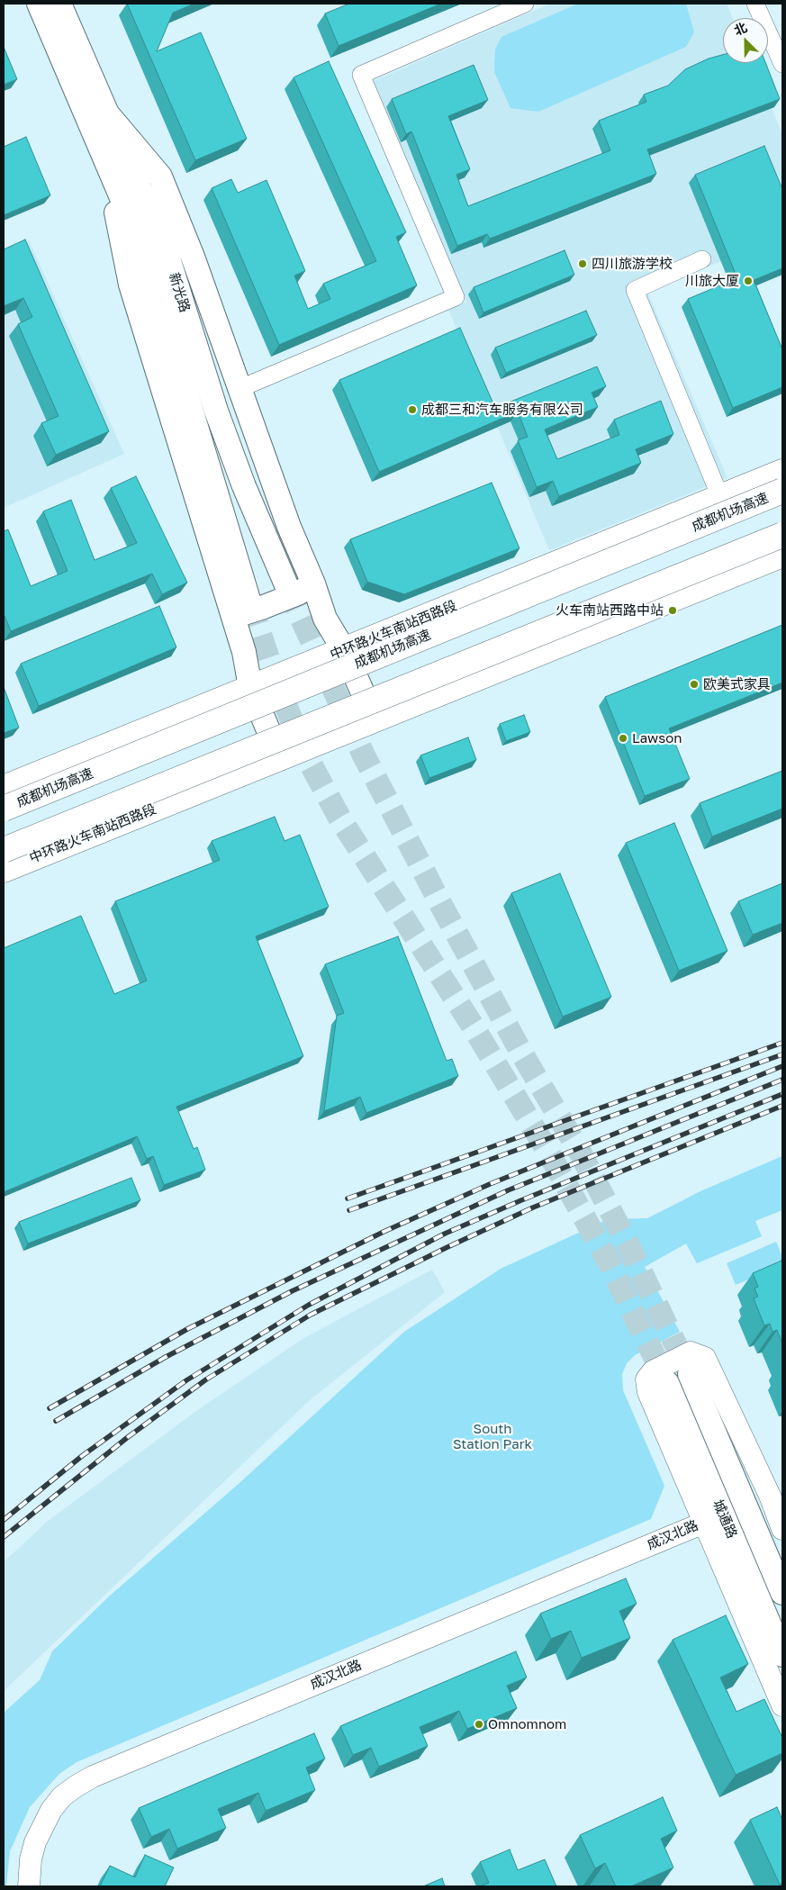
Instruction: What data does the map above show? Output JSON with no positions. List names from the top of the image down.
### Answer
{
  "streets": {
    "main road": [
      "新光路",
      "成都机场高速",
      "中环路火车南站西路段",
      "城通路"
    ],
    "street": ["成汉北路"]
  },
  "parks": ["South Station Park"],
  "places": [
    "四川旅游学校",
    "川旅大厦",
    "成都三和汽车服务有限公司",
    "火车南站西路中站",
    "欧美式家具",
    "Lawson",
    "Omnomnom"
  ],
  "north": "top left"
}
